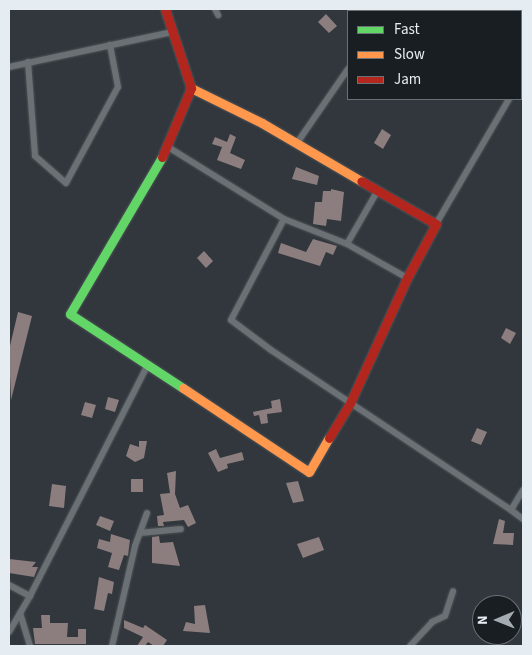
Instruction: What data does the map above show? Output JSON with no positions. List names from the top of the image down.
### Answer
{
  "legend": ["Fast", "Slow", "Jam"],
  "north": "left"
}
